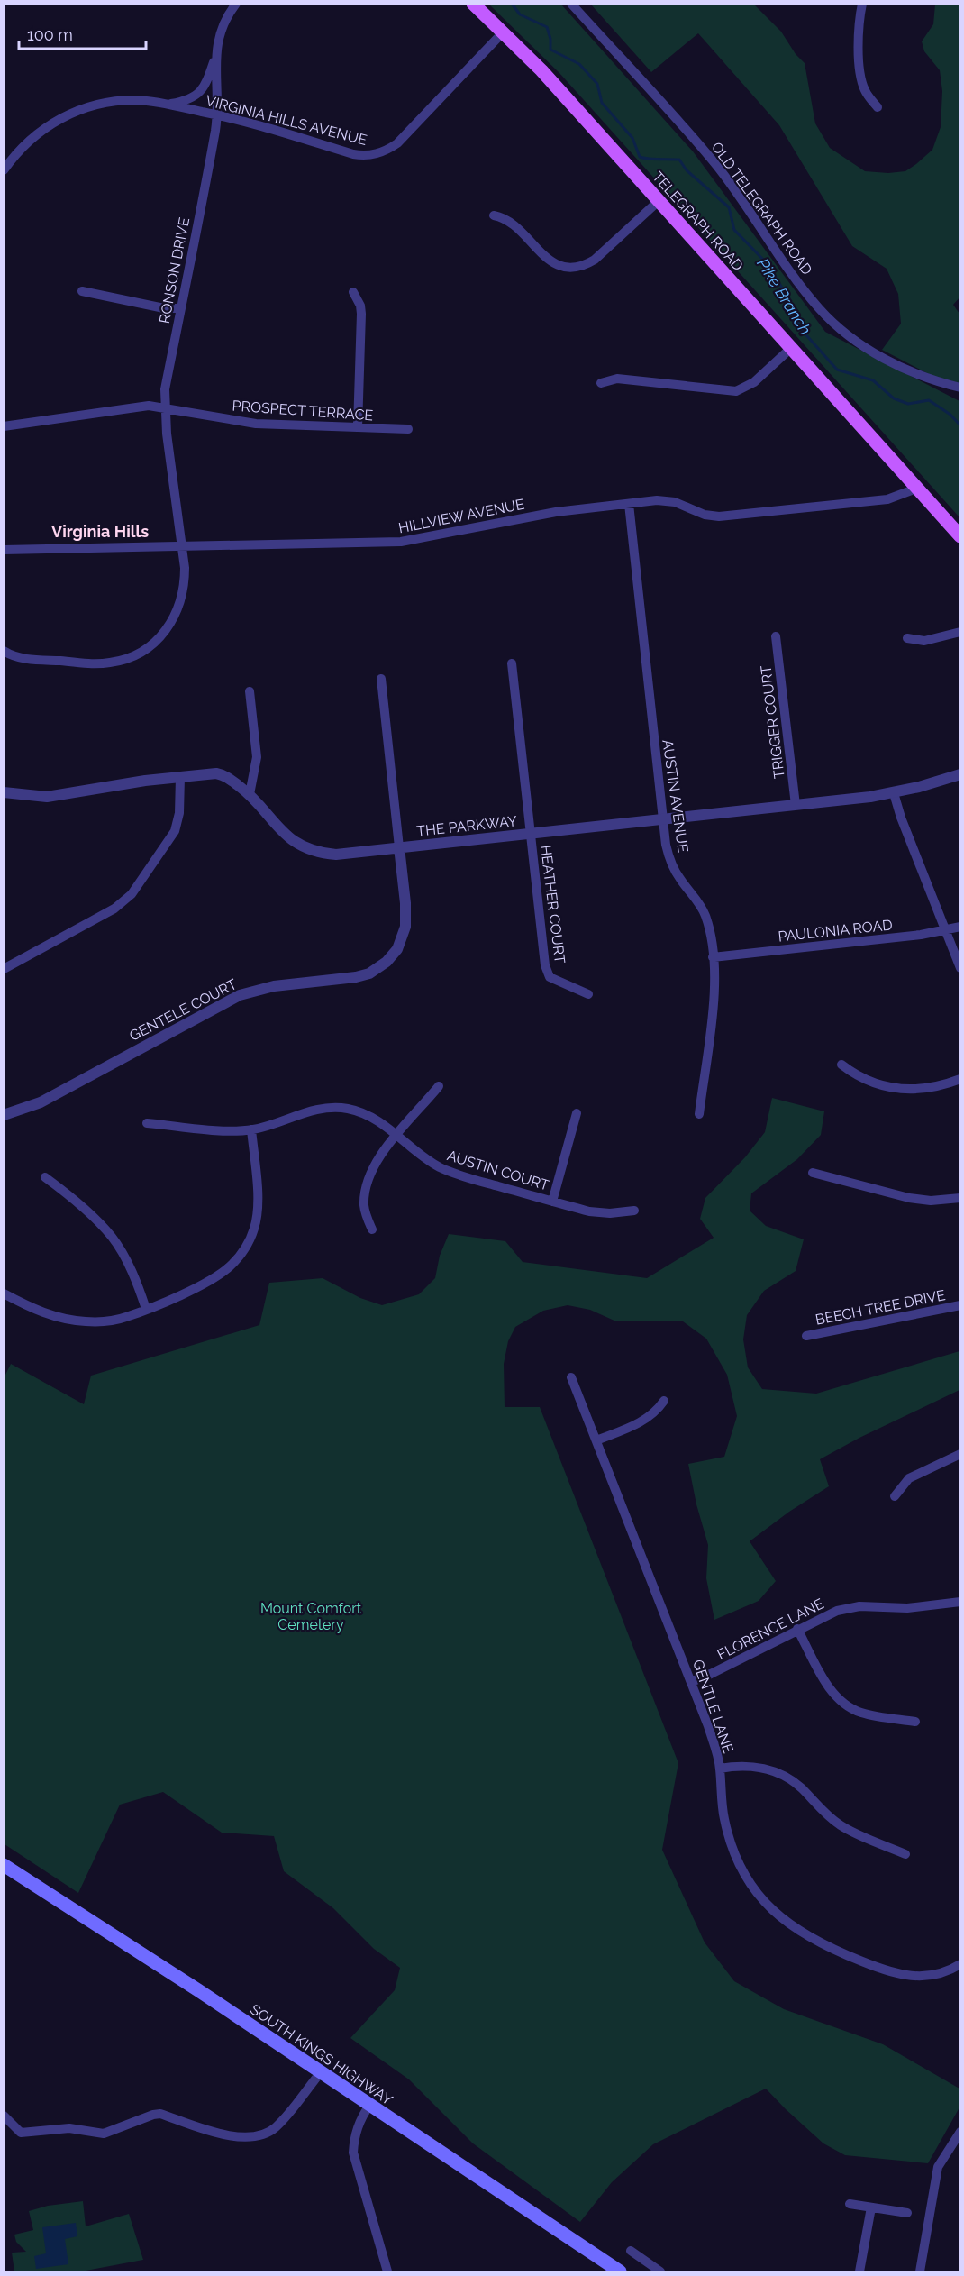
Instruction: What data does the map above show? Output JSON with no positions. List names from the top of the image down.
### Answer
{
  "streets": {
    "main road": ["TELEGRAPH ROAD", "SOUTH KINGS HIGHWAY"],
    "street": [
      "VIRGINIA HILLS AVENUE",
      "OLD TELEGRAPH ROAD",
      "RONSON DRIVE",
      "PROSPECT TERRACE",
      "HILLVIEW AVENUE",
      "TRIGGER COURT",
      "AUSTIN AVENUE",
      "THE PARKWAY",
      "HEATHER COURT",
      "PAULONIA ROAD",
      "GENTELE COURT",
      "AUSTIN COURT",
      "BEECH TREE DRIVE",
      "FLORENCE LANE",
      "GENTLE LANE"
    ]
  },
  "crossings": [
    ["VIRGINIA HILLS AVENUE", "TELEGRAPH ROAD"],
    ["VIRGINIA HILLS AVENUE", "RONSON DRIVE"],
    ["TELEGRAPH ROAD", "HILLVIEW AVENUE"],
    ["RONSON DRIVE", "PROSPECT TERRACE"],
    ["RONSON DRIVE", "HILLVIEW AVENUE"],
    ["HILLVIEW AVENUE", "AUSTIN AVENUE"],
    ["TRIGGER COURT", "THE PARKWAY"],
    ["AUSTIN AVENUE", "THE PARKWAY"],
    ["AUSTIN AVENUE", "PAULONIA ROAD"],
    ["THE PARKWAY", "HEATHER COURT"],
    ["THE PARKWAY", "GENTELE COURT"],
    ["FLORENCE LANE", "GENTLE LANE"]
  ],
  "districts": ["Virginia Hills"],
  "water": ["Pike Branch"],
  "parks": ["Mount Comfort Cemetery"],
  "scale_bar": "100 m"
}
